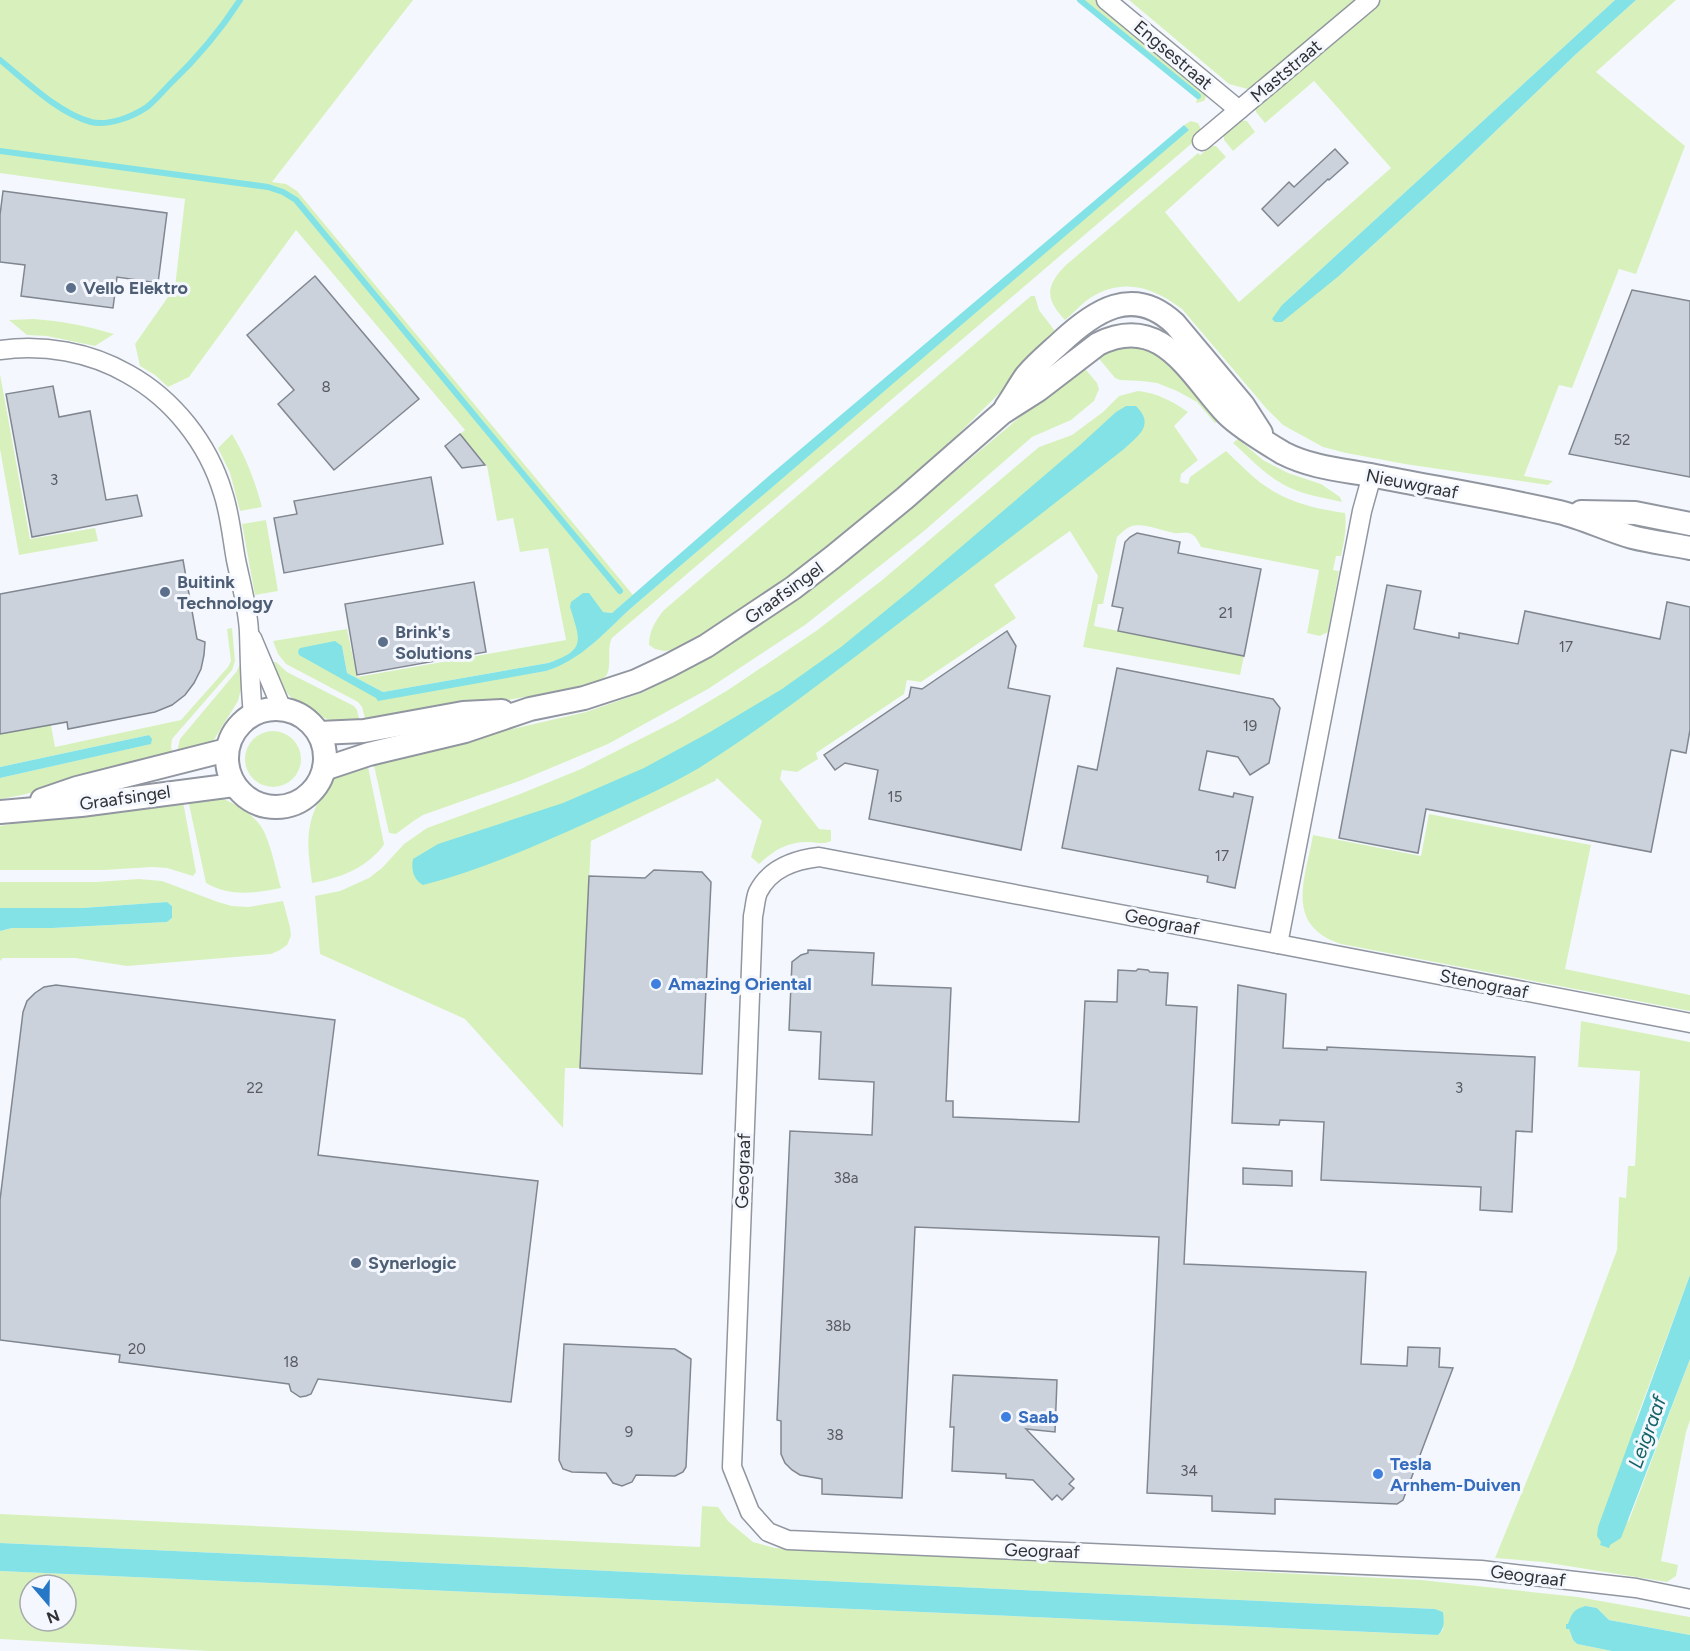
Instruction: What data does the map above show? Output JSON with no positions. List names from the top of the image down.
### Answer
{
  "streets": {
    "street": [
      "Engsestraat",
      "Maststraat",
      "Nieuwgraaf",
      "Graafsingel",
      "Geograaf",
      "Stenograaf"
    ]
  },
  "crossings": [
    ["Engsestraat", "Maststraat"],
    ["Nieuwgraaf", "Graafsingel"],
    ["Geograaf", "Stenograaf"]
  ],
  "water": ["Leigraaf"],
  "places": [
    "Vello Elektro",
    "Buitink Technology",
    "Brink's Solutions",
    "Amazing Oriental",
    "Synerlogic",
    "Saab",
    "Tesla Arnhem-Duiven"
  ],
  "house_numbers": [
    "8",
    "52",
    "3",
    "21",
    "17",
    "19",
    "15",
    "17",
    "22",
    "3",
    "38a",
    "38b",
    "20",
    "18",
    "9",
    "38",
    "34"
  ],
  "north": "bottom"
}
